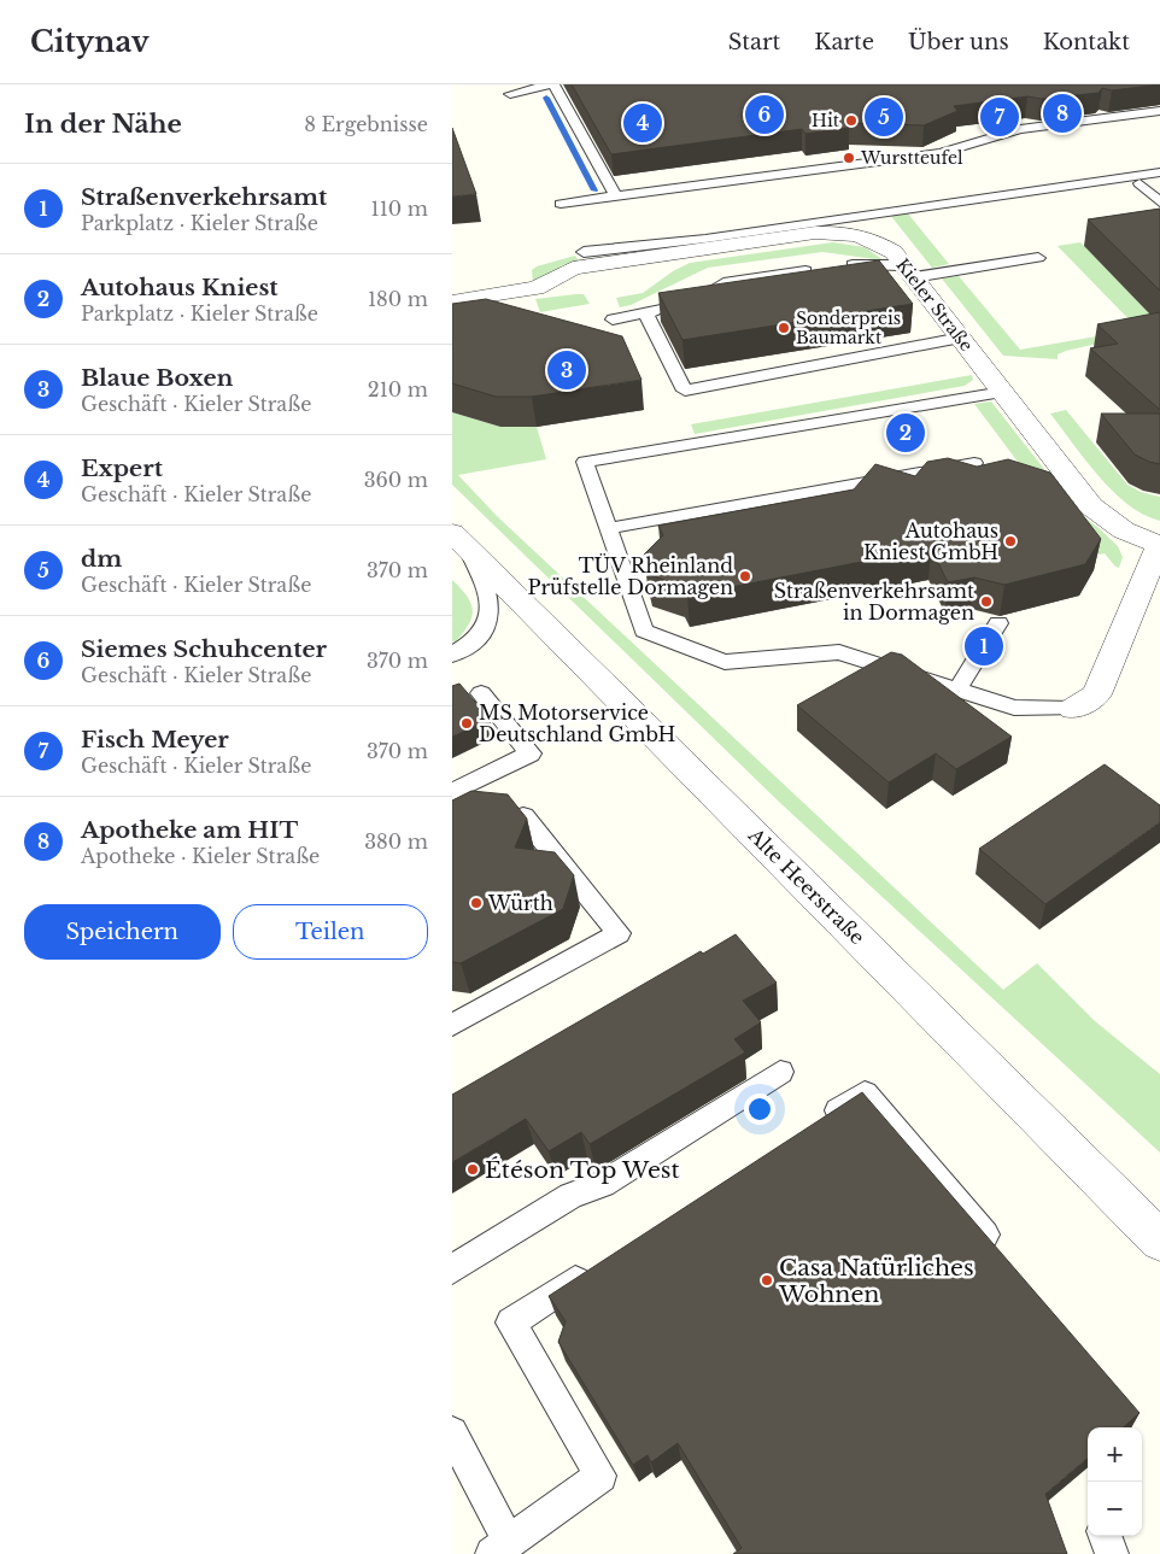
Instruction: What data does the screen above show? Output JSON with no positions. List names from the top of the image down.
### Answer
{
  "streets": {
    "street": ["Kieler Straße", "Alte Heerstraße"]
  },
  "places": [
    "Hit",
    "Wurstteufel",
    "Sonderpreis Baumarkt",
    "Autohaus Kniest GmbH",
    "TÜV Rheinland Prüfstelle Dormagen",
    "Straßenverkehrsamt in Dormagen",
    "MS Motorservice Deutschland GmbH",
    "Würth",
    "Étéson Top West",
    "Casa Natürliches Wohnen"
  ],
  "page": {
    "header": "Citynav",
    "nav": [
      "Start",
      "Karte",
      "Über uns",
      "Kontakt"
    ],
    "heading": ["In der Nähe", "8 Ergebnisse"],
    "pins": [
      "8",
      "6",
      "5",
      "7",
      "4",
      "3",
      "2",
      "1"
    ],
    "list": [
      {
        "mark": "1",
        "name": "Straßenverkehrsamt",
        "note": "Parkplatz · Kieler Straße",
        "value": "110 m"
      },
      {
        "mark": "2",
        "name": "Autohaus Kniest",
        "note": "Parkplatz · Kieler Straße",
        "value": "180 m"
      },
      {
        "mark": "3",
        "name": "Blaue Boxen",
        "note": "Geschäft · Kieler Straße",
        "value": "210 m"
      },
      {
        "mark": "4",
        "name": "Expert",
        "note": "Geschäft · Kieler Straße",
        "value": "360 m"
      },
      {
        "mark": "5",
        "name": "dm",
        "note": "Geschäft · Kieler Straße",
        "value": "370 m"
      },
      {
        "mark": "6",
        "name": "Siemes Schuhcenter",
        "note": "Geschäft · Kieler Straße",
        "value": "370 m"
      },
      {
        "mark": "7",
        "name": "Fisch Meyer",
        "note": "Geschäft · Kieler Straße",
        "value": "370 m"
      },
      {
        "mark": "8",
        "name": "Apotheke am HIT",
        "note": "Apotheke · Kieler Straße",
        "value": "380 m"
      }
    ],
    "buttons": ["Speichern", "Teilen"],
    "map_buttons": ["+", "−"]
  }
}
